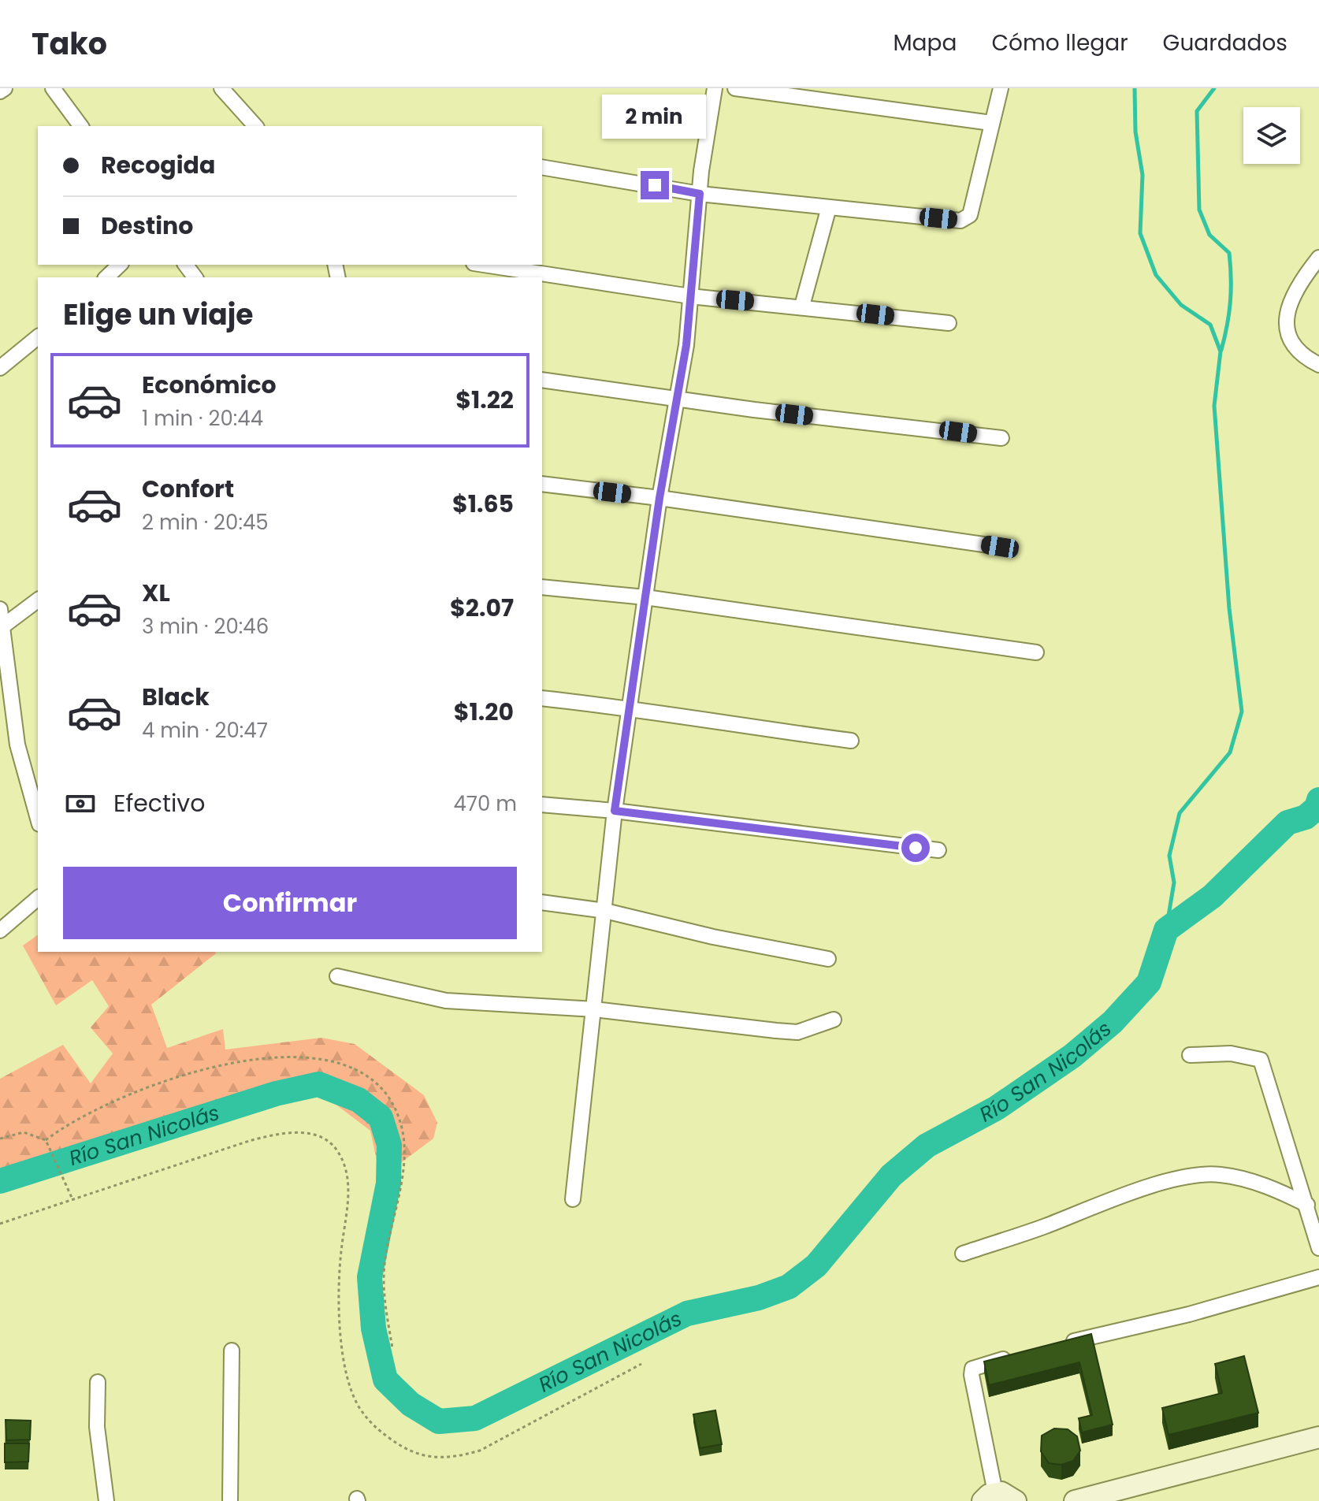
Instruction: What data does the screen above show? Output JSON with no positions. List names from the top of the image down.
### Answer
{
  "water": ["Río San Nicolás"],
  "page": {
    "header": "Tako",
    "nav": ["Mapa", "Cómo llegar", "Guardados"],
    "bubble": "2 min",
    "banner": ["Recogida", "Destino"],
    "heading": "Elige un viaje",
    "list": [
      {
        "name": "Económico",
        "note": "1 min · 20:44",
        "value": "$1.22"
      },
      {
        "name": "Confort",
        "note": "2 min · 20:45",
        "value": "$1.65"
      },
      {
        "name": "XL",
        "note": "3 min · 20:46",
        "value": "$2.07"
      },
      {
        "name": "Black",
        "note": "4 min · 20:47",
        "value": "$1.20"
      }
    ],
    "pay": ["Efectivo", "470 m"],
    "buttons": "Confirmar"
  }
}
